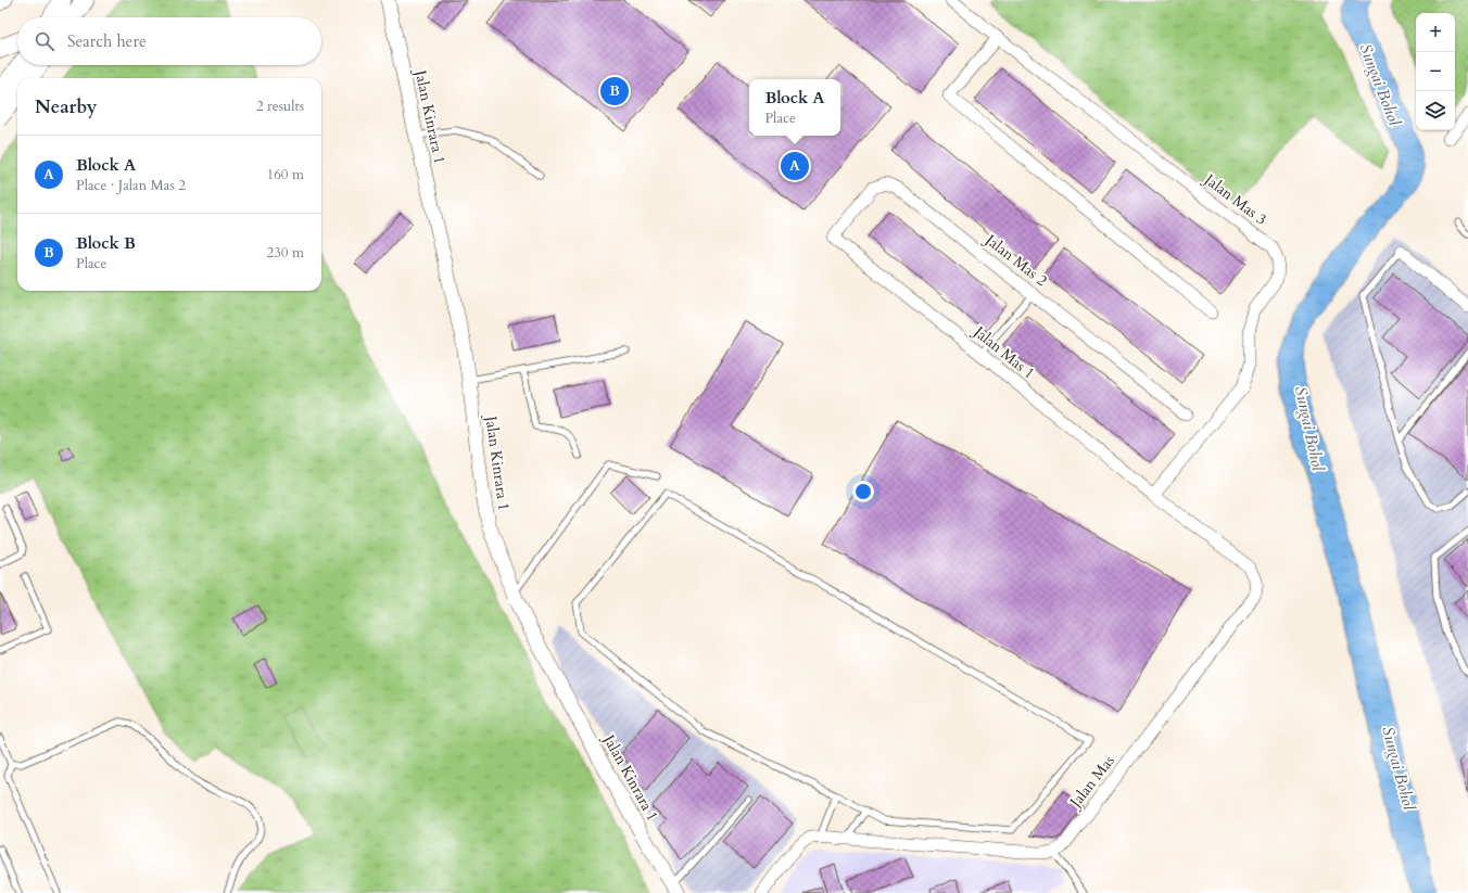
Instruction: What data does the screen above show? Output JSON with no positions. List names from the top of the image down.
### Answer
{
  "streets": {
    "street": [
      "Jalan Kinrara 1",
      "Jalan Mas 3",
      "Jalan Mas 2",
      "Jalan Mas 1",
      "Jalan Mas"
    ]
  },
  "crossings": [
    ["Jalan Mas 3", "Jalan Mas 1"],
    ["Jalan Mas 3", "Jalan Mas"],
    ["Jalan Mas 2", "Jalan Mas 1"],
    ["Jalan Mas 1", "Jalan Mas"]
  ],
  "water": ["Sungai Bohol"],
  "page": {
    "map_buttons": ["+", "−"],
    "search": "Search here",
    "pins": ["B", "A"],
    "heading": ["Nearby", "2 results"],
    "popup": ["Block A", "Place"],
    "list": [
      {
        "mark": "A",
        "name": "Block A",
        "note": "Place · Jalan Mas 2",
        "value": "160 m"
      },
      {
        "mark": "B",
        "name": "Block B",
        "note": "Place",
        "value": "230 m"
      }
    ]
  }
}
